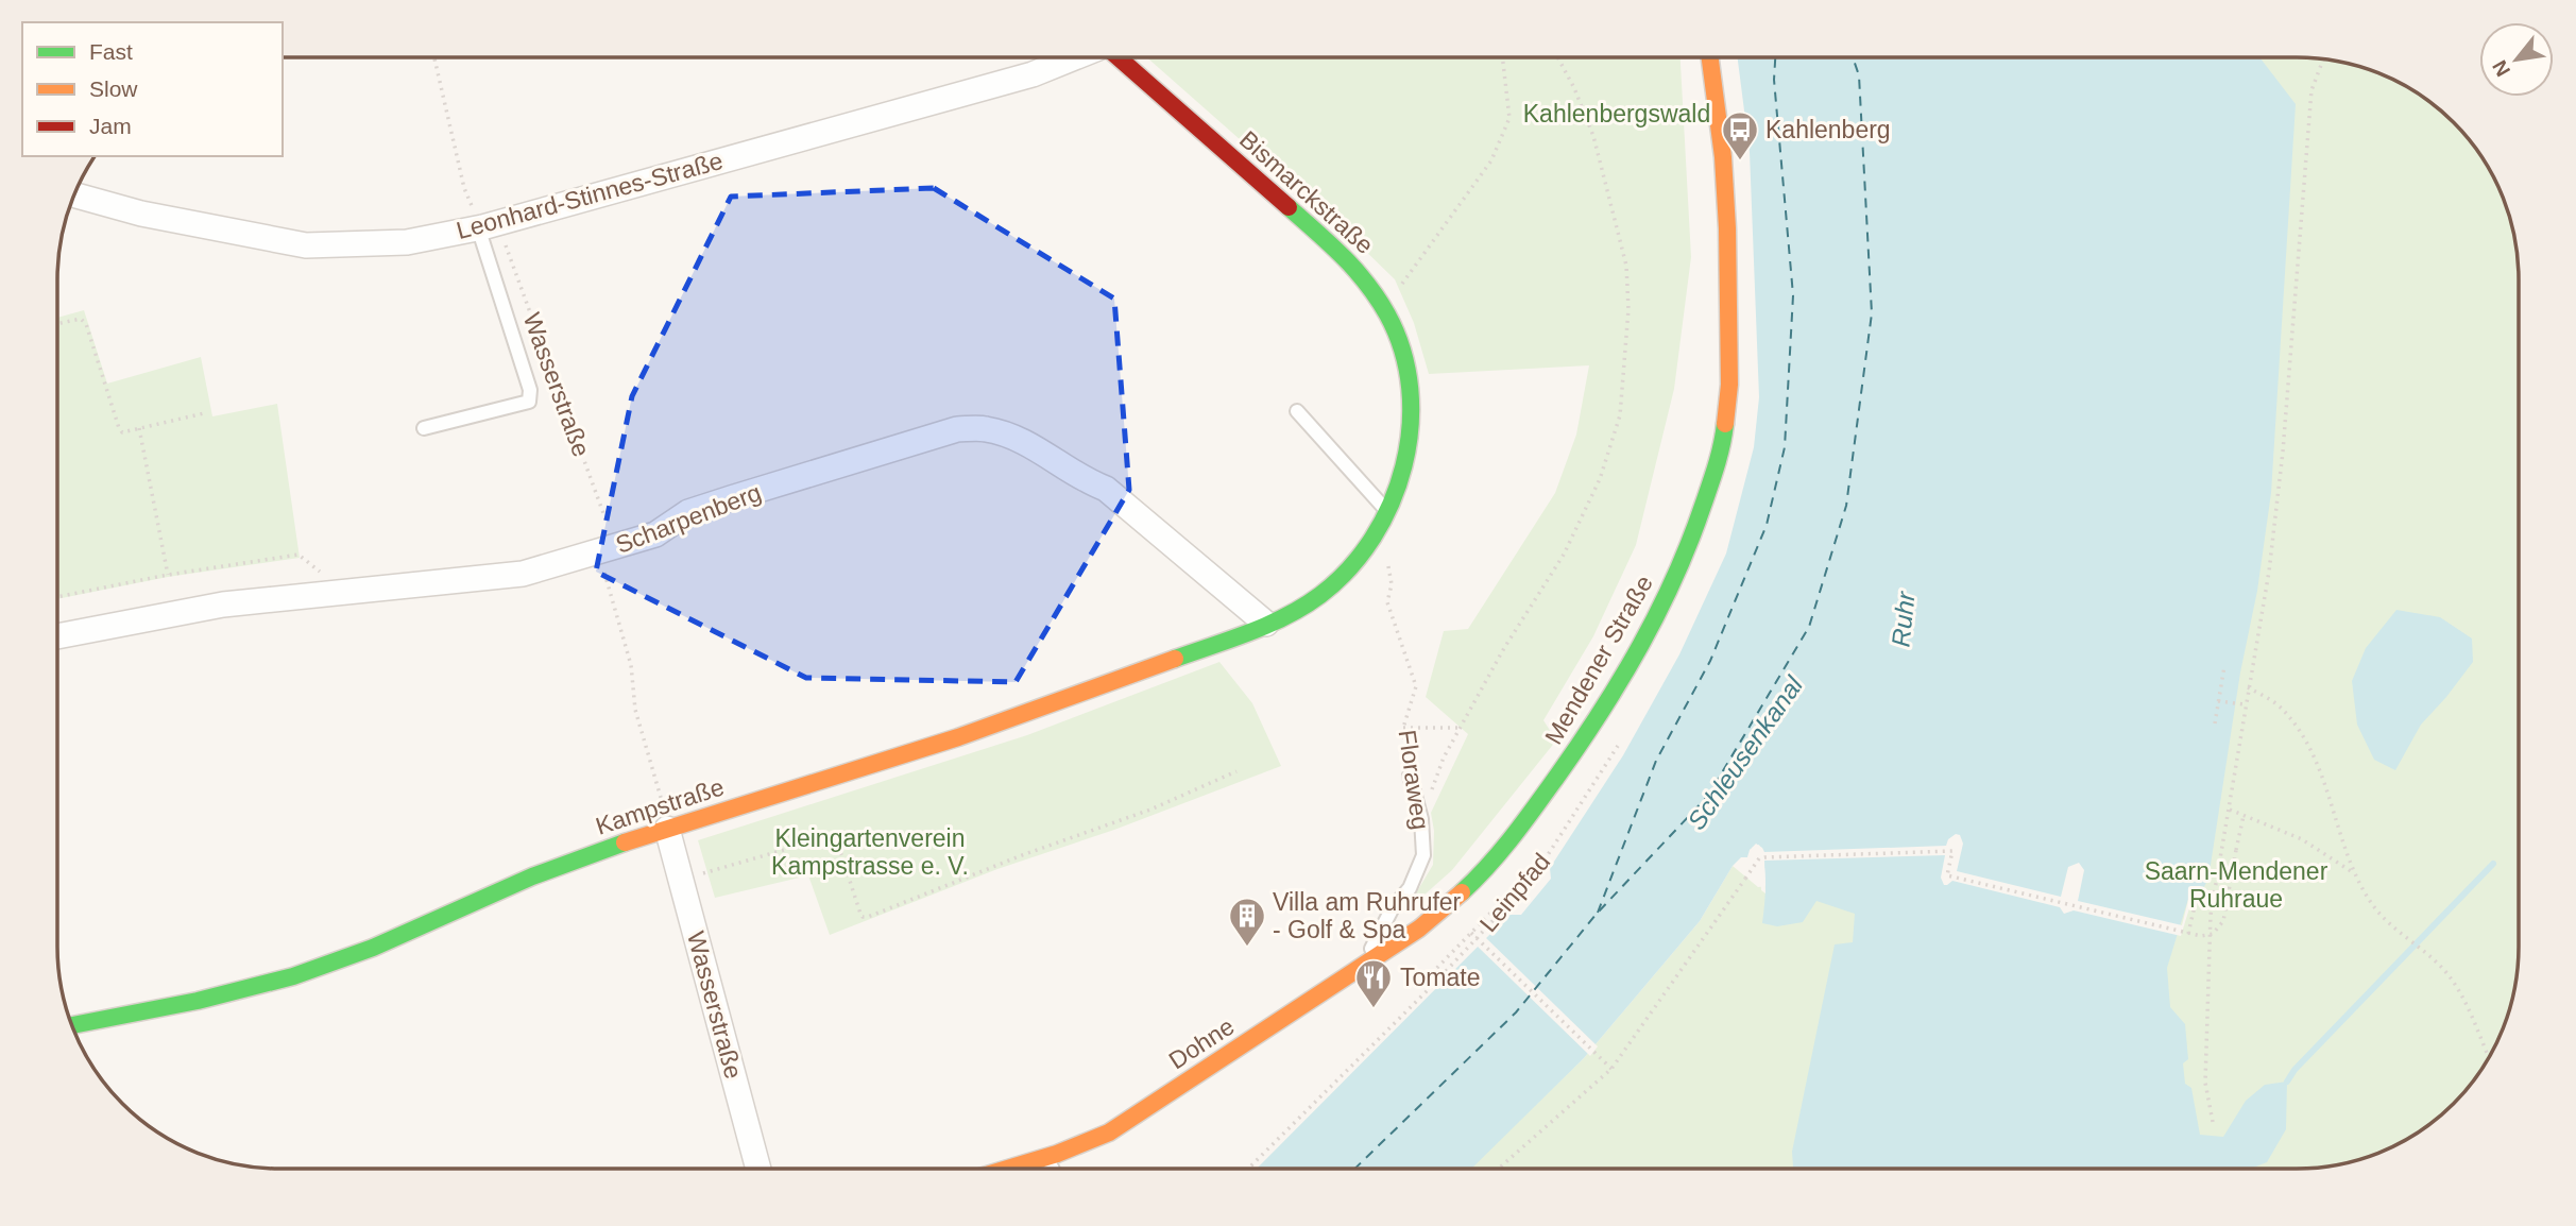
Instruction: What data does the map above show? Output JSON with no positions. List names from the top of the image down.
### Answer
{
  "streets": {
    "main road": [
      "Bismarckstraße",
      "Mendener Straße",
      "Kampstraße",
      "Dohne"
    ],
    "street": ["Leonhard-Stinnes-Straße", "Wasserstraße", "Scharpenberg"],
    "lane": ["Floraweg"],
    "path": ["Leinpfad"]
  },
  "crossings": [
    ["Bismarckstraße", "Scharpenberg"],
    ["Bismarckstraße", "Kampstraße"],
    ["Leonhard-Stinnes-Straße", "Wasserstraße"],
    ["Wasserstraße", "Scharpenberg"],
    ["Wasserstraße", "Kampstraße"],
    ["Scharpenberg", "Kampstraße"],
    ["Mendener Straße", "Dohne"],
    ["Floraweg", "Dohne"]
  ],
  "water": ["Ruhr", "Schleusenkanal"],
  "parks": ["Kahlenbergswald", "Kleingartenverein Kampstrasse e. V.", "Saarn-Mendener Ruhraue"],
  "places": {
    "bus stop": ["Kahlenberg"],
    "building": ["Villa am Ruhrufer - Golf & Spa"],
    "restaurant": ["Tomate"]
  },
  "legend": ["Fast", "Slow", "Jam"],
  "north": "bottom left"
}
